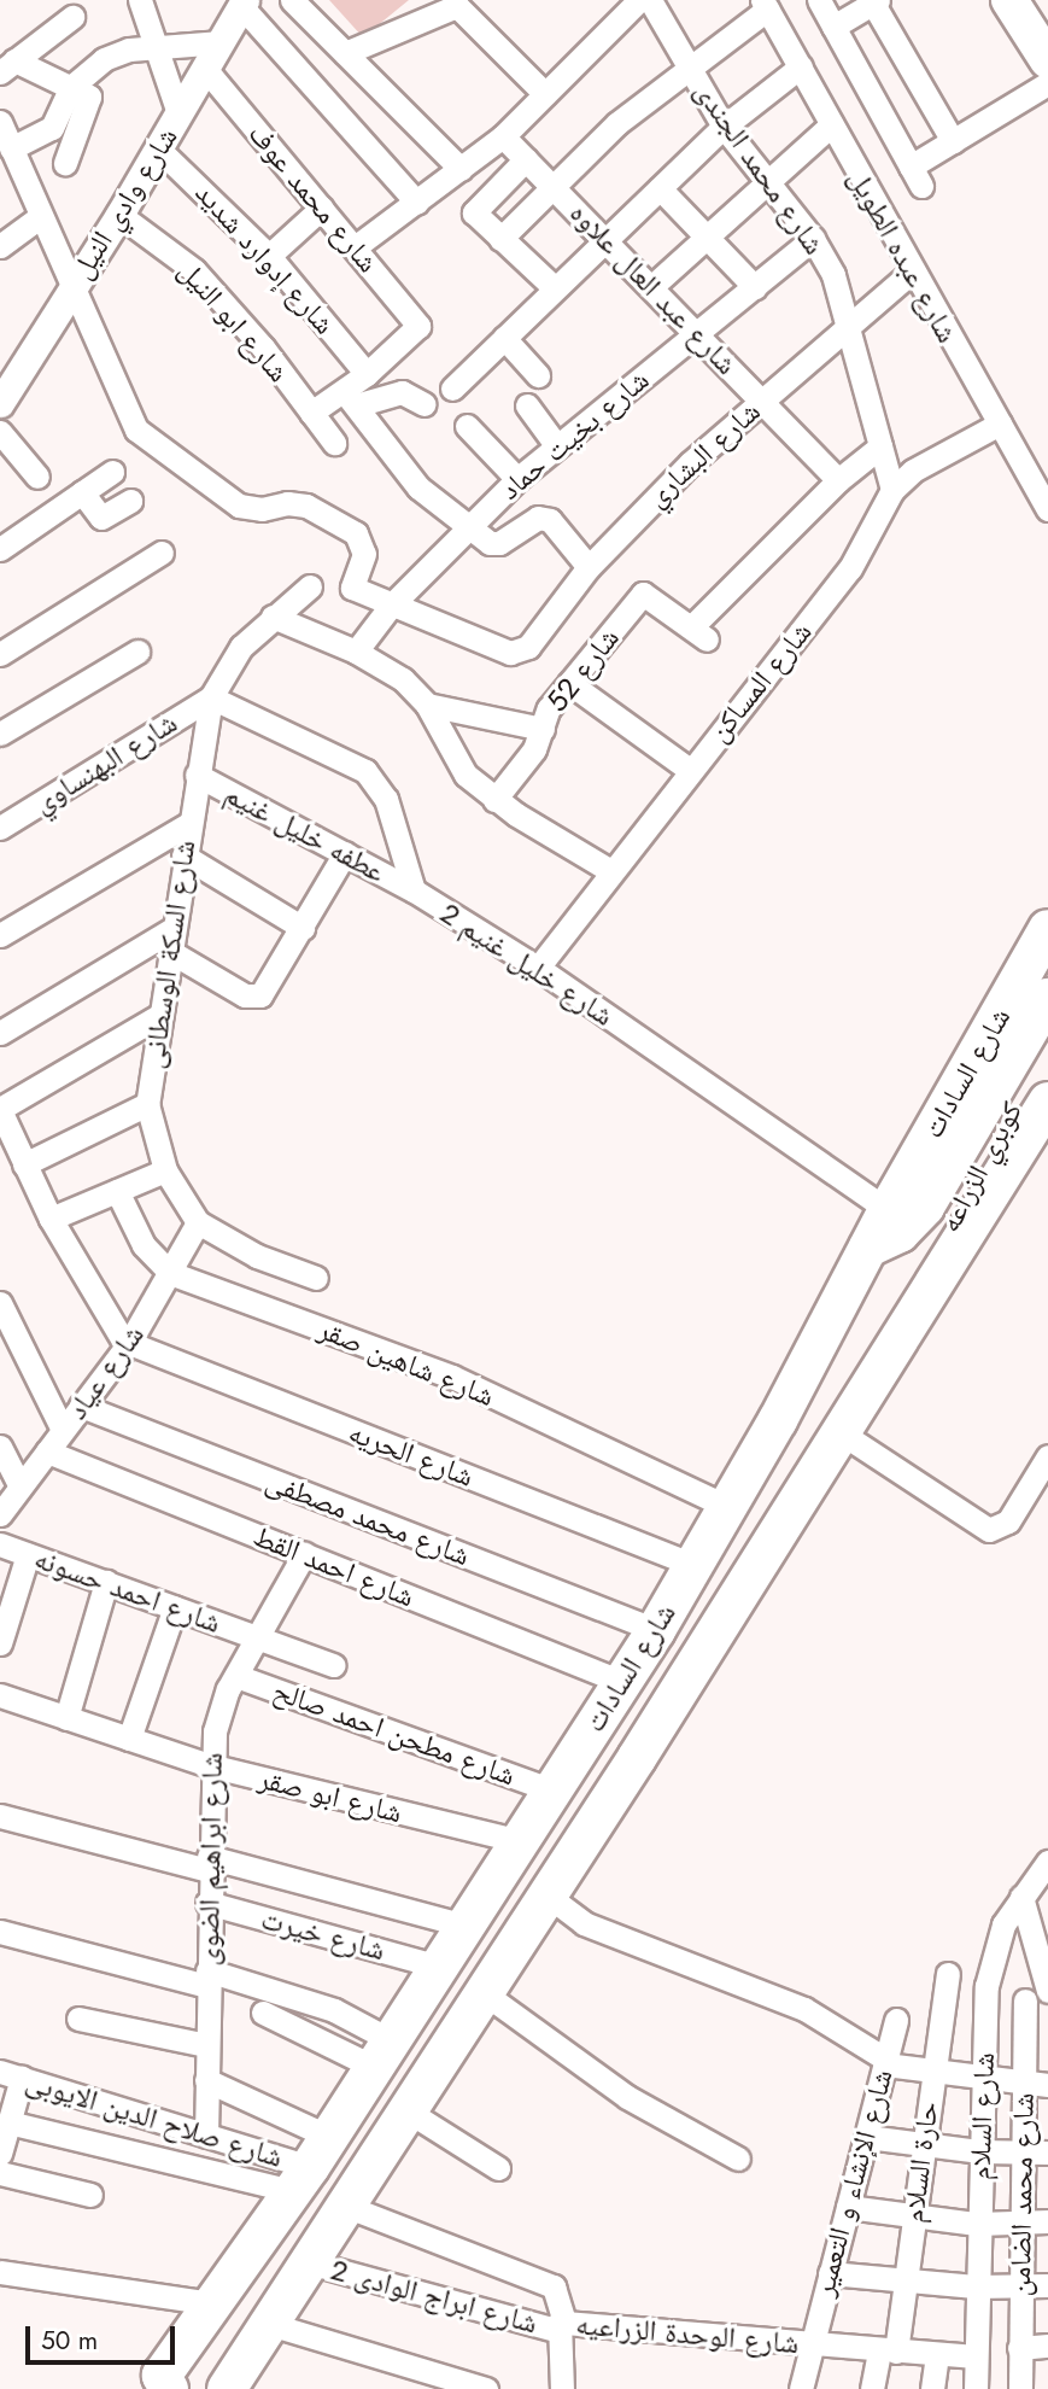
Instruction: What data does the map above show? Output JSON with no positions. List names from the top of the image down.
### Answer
{
  "streets": {
    "highway": ["شارع السادات", "كوبري الزراعه"],
    "street": [
      "شارع محمد الجندى",
      "شارع محمد عوف",
      "شارع وادي النيل",
      "شارع عبده الطويل",
      "شارع إدوارد شديد",
      "شارع عبد العال علاوه",
      "شارع ابو النيل",
      "شارع بخيت حماد",
      "شارع البشاري",
      "شارع 52",
      "شارع المساكن",
      "شارع البهنساوي",
      "عطفه خليل غنيم",
      "شارع السكة الوسطانى",
      "شارع خليل غنيم 2",
      "شارع شاهين صقر",
      "شارع عياد",
      "شارع الحريه",
      "شارع محمد مصطفى",
      "شارع احمد القط",
      "شارع احمد حسونه",
      "شارع مطحن احمد صالح",
      "شارع ابو صقر",
      "شارع ابراهيم الضوى",
      "شارع خيرت",
      "شارع السلام",
      "شارع صلاح الدين الايوبى",
      "حارة السلام",
      "شارع الإنشاء و التعمير",
      "شارع محمد الضامن",
      "شارع ابراج الوادى 2",
      "شارع الوحدة الزراعيه"
    ]
  },
  "crossings": [
    ["شارع محمد الجندى", "شارع بخيت حماد"],
    ["شارع محمد الجندى", "شارع البشاري"],
    ["شارع محمد الجندى", "شارع 52"],
    ["شارع محمد الجندى", "شارع المساكن"],
    ["شارع محمد عوف", "شارع وادي النيل"],
    ["شارع محمد عوف", "شارع إدوارد شديد"],
    ["شارع وادي النيل", "شارع إدوارد شديد"],
    ["شارع وادي النيل", "شارع ابو النيل"],
    ["شارع عبده الطويل", "شارع البشاري"],
    ["شارع عبده الطويل", "شارع المساكن"],
    ["شارع عبد العال علاوه", "شارع بخيت حماد"],
    ["شارع عبد العال علاوه", "شارع البشاري"],
    ["شارع عبد العال علاوه", "شارع 52"],
    ["شارع بخيت حماد", "شارع البشاري"],
    ["شارع المساكن", "شارع خليل غنيم 2"],
    ["شارع البهنساوي", "شارع السكة الوسطانى"],
    ["شارع البهنساوي", "شارع خليل غنيم 2"],
    ["عطفه خليل غنيم", "شارع السكة الوسطانى"],
    ["عطفه خليل غنيم", "شارع خليل غنيم 2"],
    ["شارع السكة الوسطانى", "شارع خليل غنيم 2"],
    ["شارع السكة الوسطانى", "شارع عياد"],
    ["شارع خليل غنيم 2", "شارع السادات"],
    ["شارع السادات", "كوبري الزراعه"],
    ["شارع السادات", "شارع شاهين صقر"],
    ["شارع السادات", "شارع الحريه"],
    ["شارع السادات", "شارع محمد مصطفى"],
    ["شارع السادات", "شارع احمد القط"],
    ["شارع السادات", "شارع مطحن احمد صالح"],
    ["شارع السادات", "شارع ابو صقر"],
    ["شارع السادات", "شارع خيرت"],
    ["شارع السادات", "شارع صلاح الدين الايوبى"],
    ["شارع السادات", "شارع ابراج الوادى 2"],
    ["شارع السادات", "شارع الوحدة الزراعيه"],
    ["شارع شاهين صقر", "شارع عياد"],
    ["شارع عياد", "شارع الحريه"],
    ["شارع عياد", "شارع محمد مصطفى"],
    ["شارع عياد", "شارع احمد القط"],
    ["شارع احمد القط", "شارع ابراهيم الضوى"],
    ["شارع احمد حسونه", "شارع ابراهيم الضوى"],
    ["شارع مطحن احمد صالح", "شارع ابراهيم الضوى"],
    ["شارع ابو صقر", "شارع ابراهيم الضوى"],
    ["شارع ابراهيم الضوى", "شارع خيرت"],
    ["شارع ابراهيم الضوى", "شارع صلاح الدين الايوبى"],
    ["شارع السلام", "شارع الوحدة الزراعيه"],
    ["حارة السلام", "شارع الوحدة الزراعيه"],
    ["شارع الإنشاء و التعمير", "شارع الوحدة الزراعيه"],
    ["شارع ابراج الوادى 2", "شارع الوحدة الزراعيه"]
  ],
  "scale_bar": "50 m"
}
